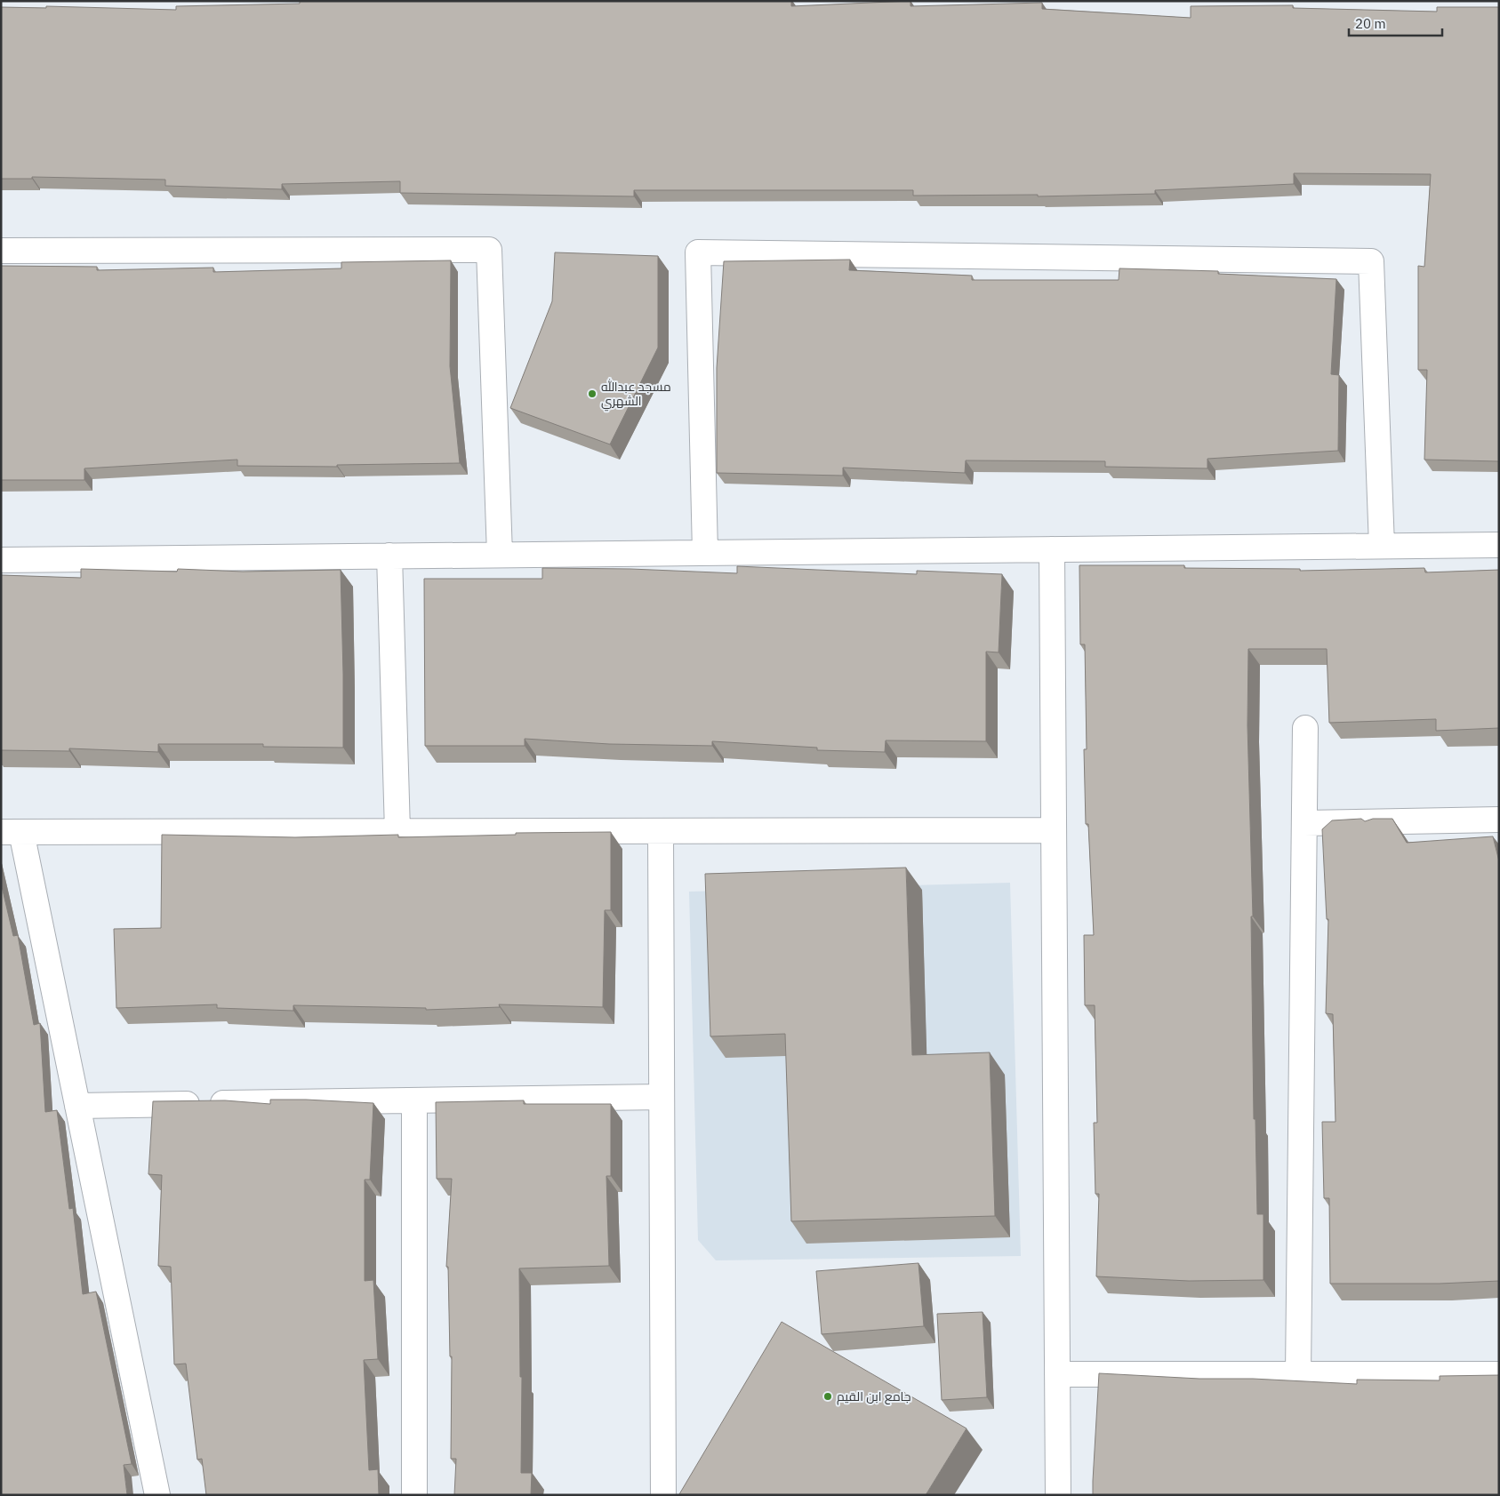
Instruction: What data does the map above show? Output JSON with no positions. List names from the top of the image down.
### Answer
{
  "places": ["مسجد عبدالله الشهري", "جامع ابن القيم"],
  "scale_bar": "20 m"
}
